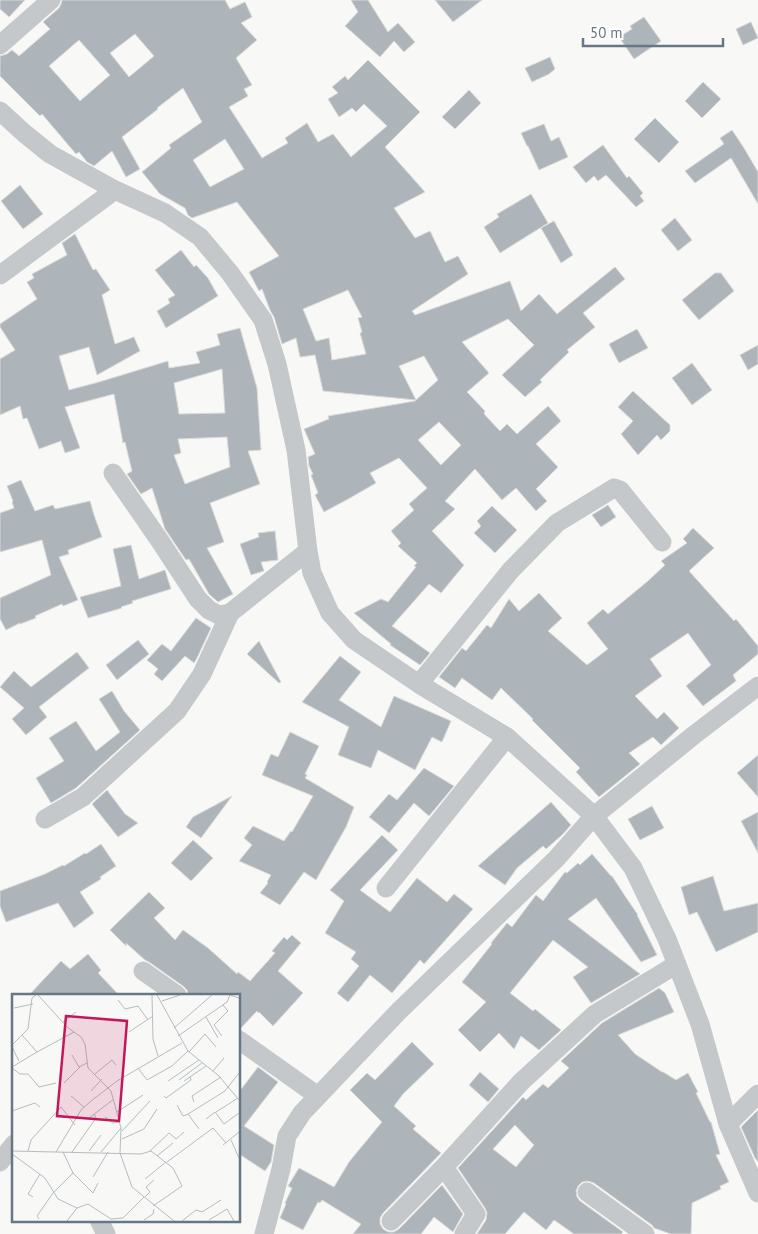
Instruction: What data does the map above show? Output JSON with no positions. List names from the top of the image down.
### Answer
{
  "scale_bar": "50 m"
}
